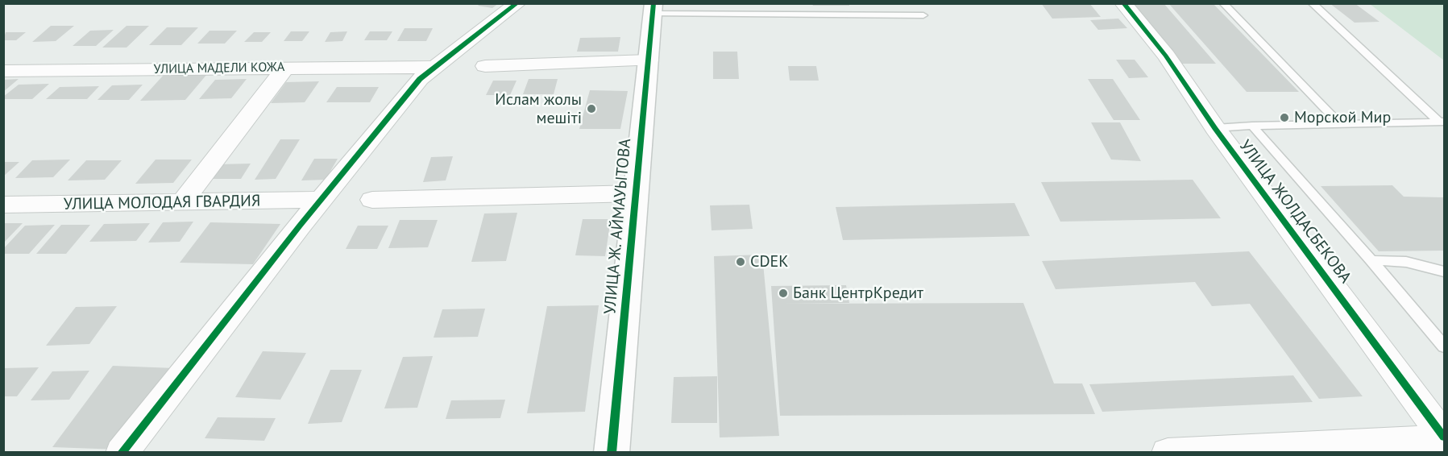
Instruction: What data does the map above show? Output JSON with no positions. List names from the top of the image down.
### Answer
{
  "streets": {
    "street": [
      "УЛИЦА МАДЕЛИ КОЖА",
      "УЛИЦА МОЛОДАЯ ГВАРДИЯ",
      "УЛИЦА ЖОЛДАСБЕКОВА",
      "УЛИЦА Ж. АЙМАУЫТОВА"
    ]
  },
  "places": [
    "Ислам жолы мешіті",
    "Морской Мир",
    "CDEK",
    "Банк ЦентрКредит"
  ]
}
